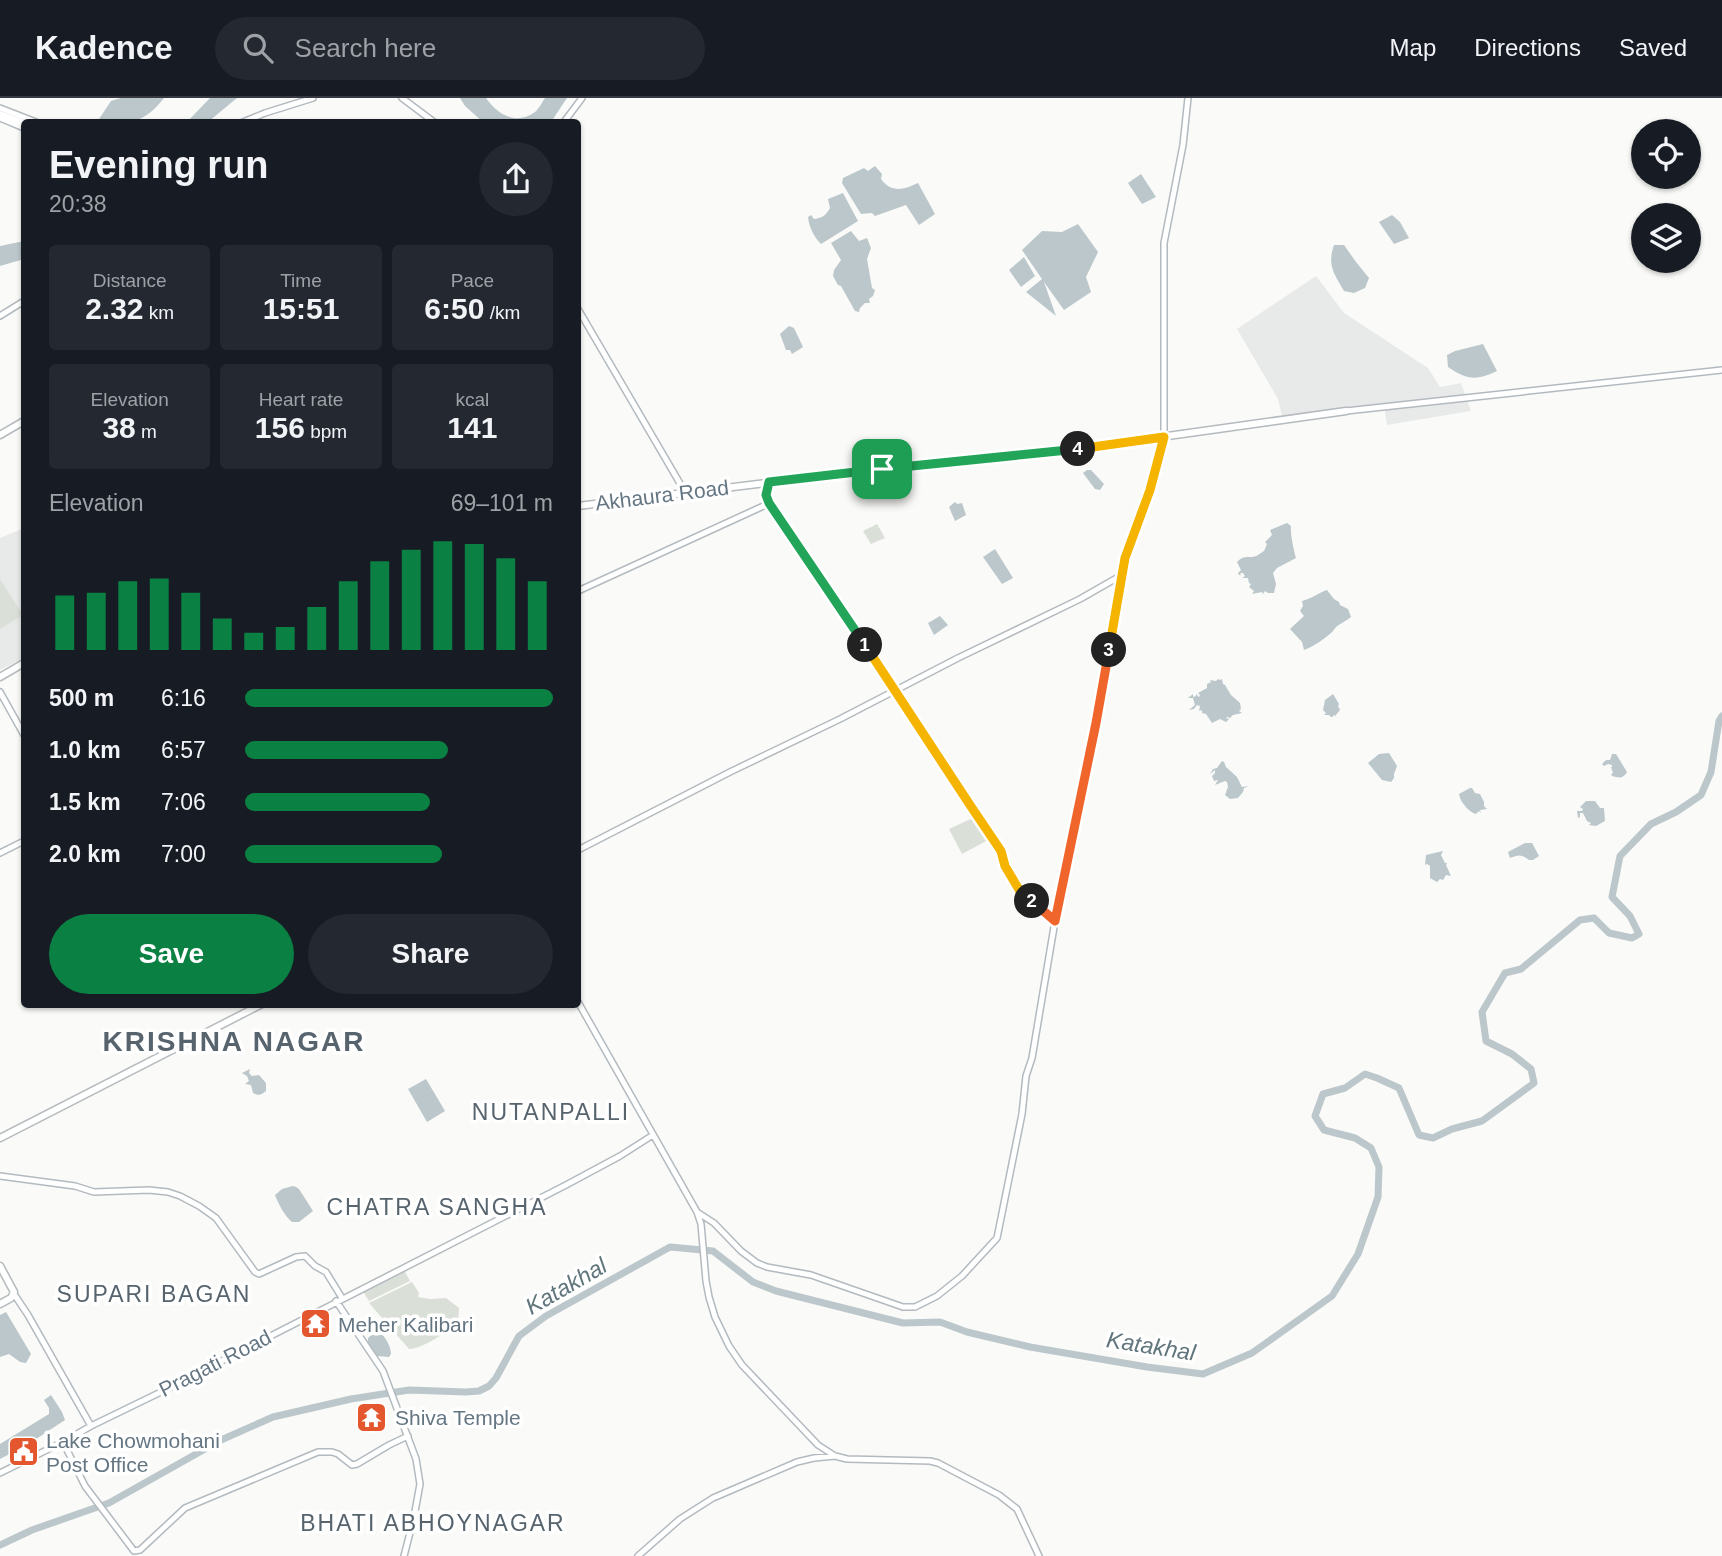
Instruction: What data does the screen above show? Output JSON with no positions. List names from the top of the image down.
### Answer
{
  "streets": {
    "main road": ["Akhaura Road"],
    "street": ["Pragati Road"]
  },
  "districts": [
    "KRISHNA NAGAR",
    "NUTANPALLI",
    "CHATRA SANGHA",
    "SUPARI BAGAN",
    "BHATI ABHOYNAGAR"
  ],
  "water": ["Katakhal"],
  "places": {
    "temple": ["Meher Kalibari", "Shiva Temple"],
    "public building": ["Lake Chowmohani Post Office"]
  },
  "page": {
    "header": "Kadence",
    "search": "Search here",
    "nav": ["Map", "Directions", "Saved"],
    "heading": ["Evening run", "20:38"],
    "stats": [
      ["Distance", "2.32 km"],
      ["Time", "15:51"],
      ["Pace", "6:50 /km"],
      ["Elevation", "38 m"],
      ["Heart rate", "156 bpm"],
      ["kcal", "141"]
    ],
    "pins": [
      "4",
      "1",
      "3",
      "2"
    ],
    "chart": ["Elevation", "69–101 m"],
    "list": [
      {
        "name": "500 m",
        "note": "6:16"
      },
      {
        "name": "1.0 km",
        "note": "6:57"
      },
      {
        "name": "1.5 km",
        "note": "7:06"
      },
      {
        "name": "2.0 km",
        "note": "7:00"
      }
    ],
    "buttons": ["Save", "Share"]
  }
}
